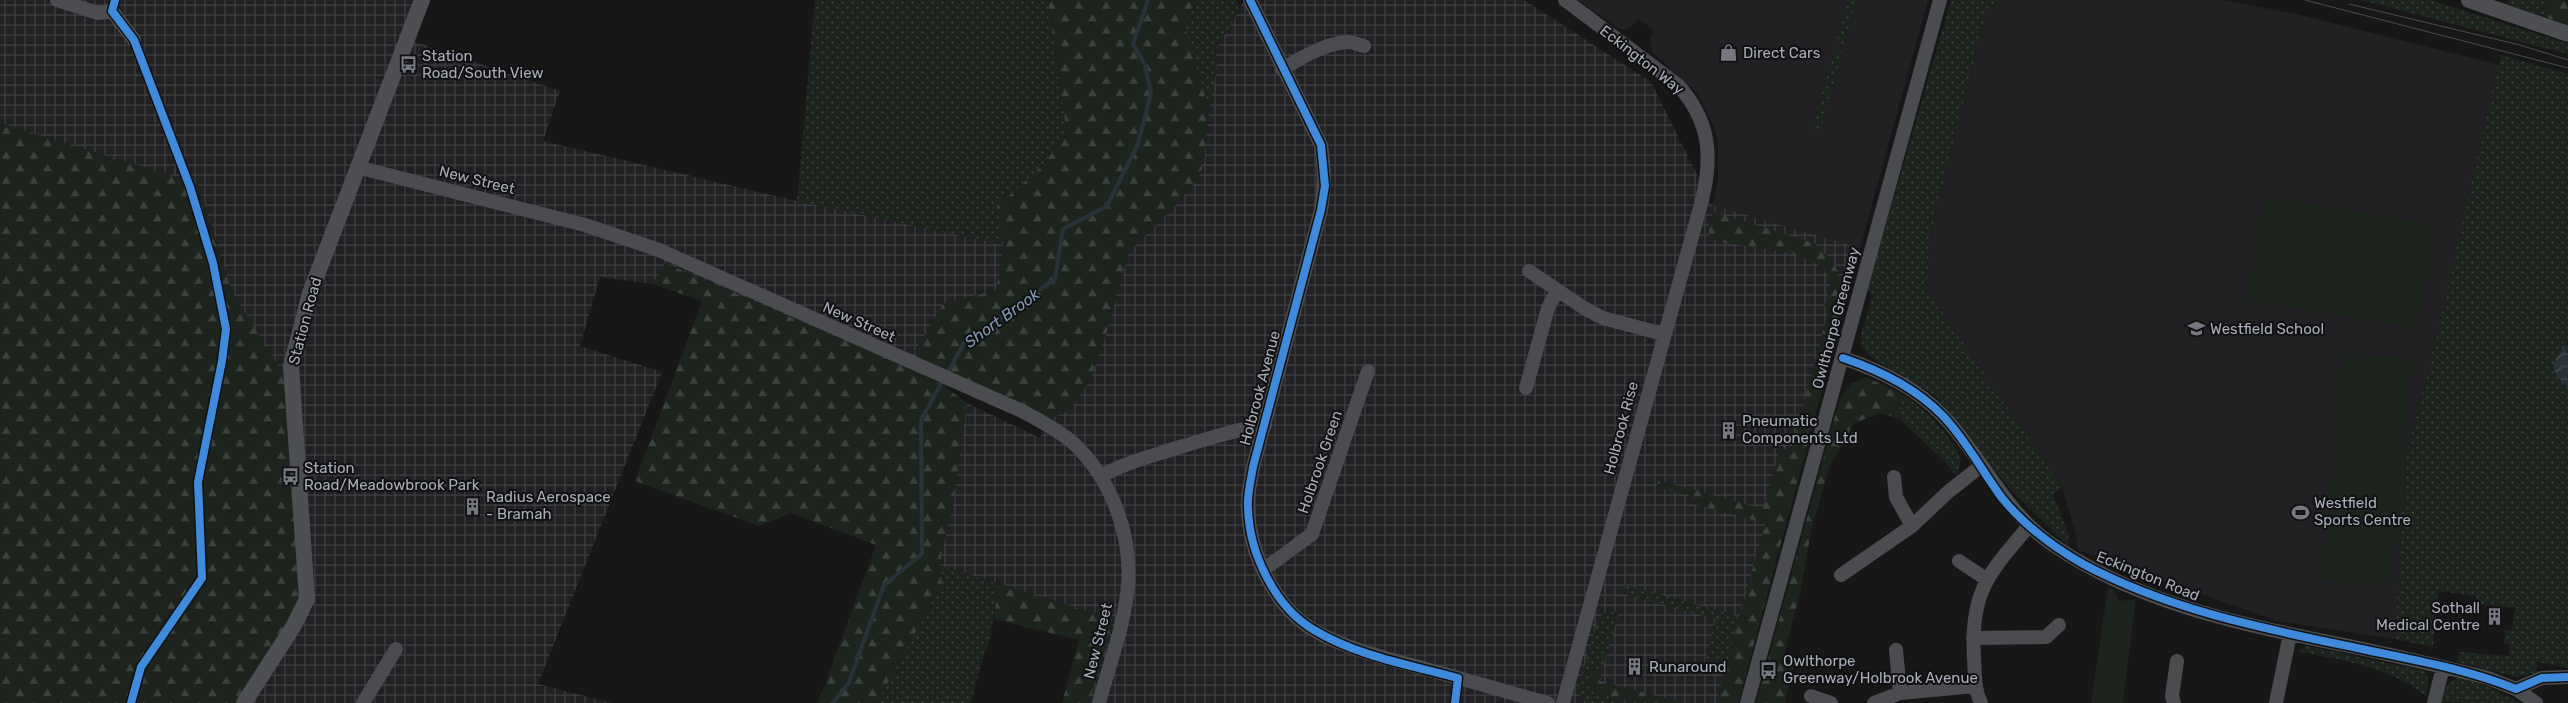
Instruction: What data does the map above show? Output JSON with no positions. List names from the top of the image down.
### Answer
{
  "streets": {
    "main road": ["Station Road"],
    "street": [
      "Eckington Way",
      "New Street",
      "Owlthorpe Greenway",
      "Holbrook Avenue",
      "Holbrook Rise",
      "Holbrook Green",
      "Eckington Road"
    ]
  },
  "crossings": [
    ["Eckington Way", "Holbrook Rise"],
    ["New Street", "Station Road"],
    ["Owlthorpe Greenway", "Eckington Road"],
    ["Holbrook Avenue", "Holbrook Green"]
  ],
  "water": ["Short Brook"],
  "places": {
    "shop": ["Direct Cars"],
    "bus stop": ["Station Road/South View", "Station Road/Meadowbrook Park", "Owlthorpe Greenway/Holbrook Avenue"],
    "school or university": ["Westfield School"],
    "building": [
      "Pneumatic Components Ltd",
      "Radius Aerospace - Bramah",
      "Sothall Medical Centre",
      "Runaround"
    ],
    "sports": ["Westfield Sports Centre"]
  }
}
